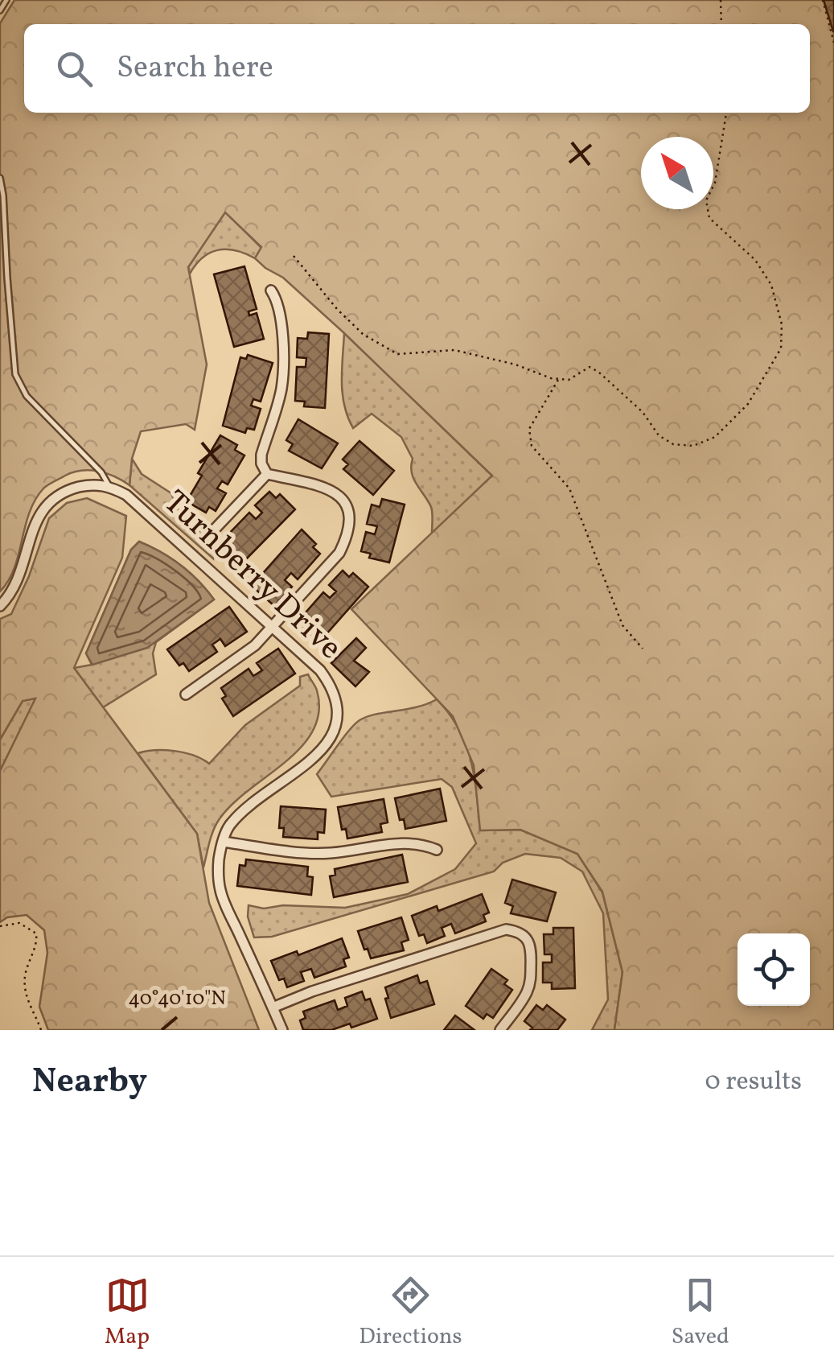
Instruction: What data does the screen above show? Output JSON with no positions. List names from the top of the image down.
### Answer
{
  "streets": {
    "street": ["Turnberry Drive"]
  },
  "north": "top left",
  "page": {
    "search": "Search here",
    "heading": ["Nearby", "0 results"],
    "nav": ["Map", "Directions", "Saved"]
  },
  "coordinates": ["40°40'10\"N"]
}
